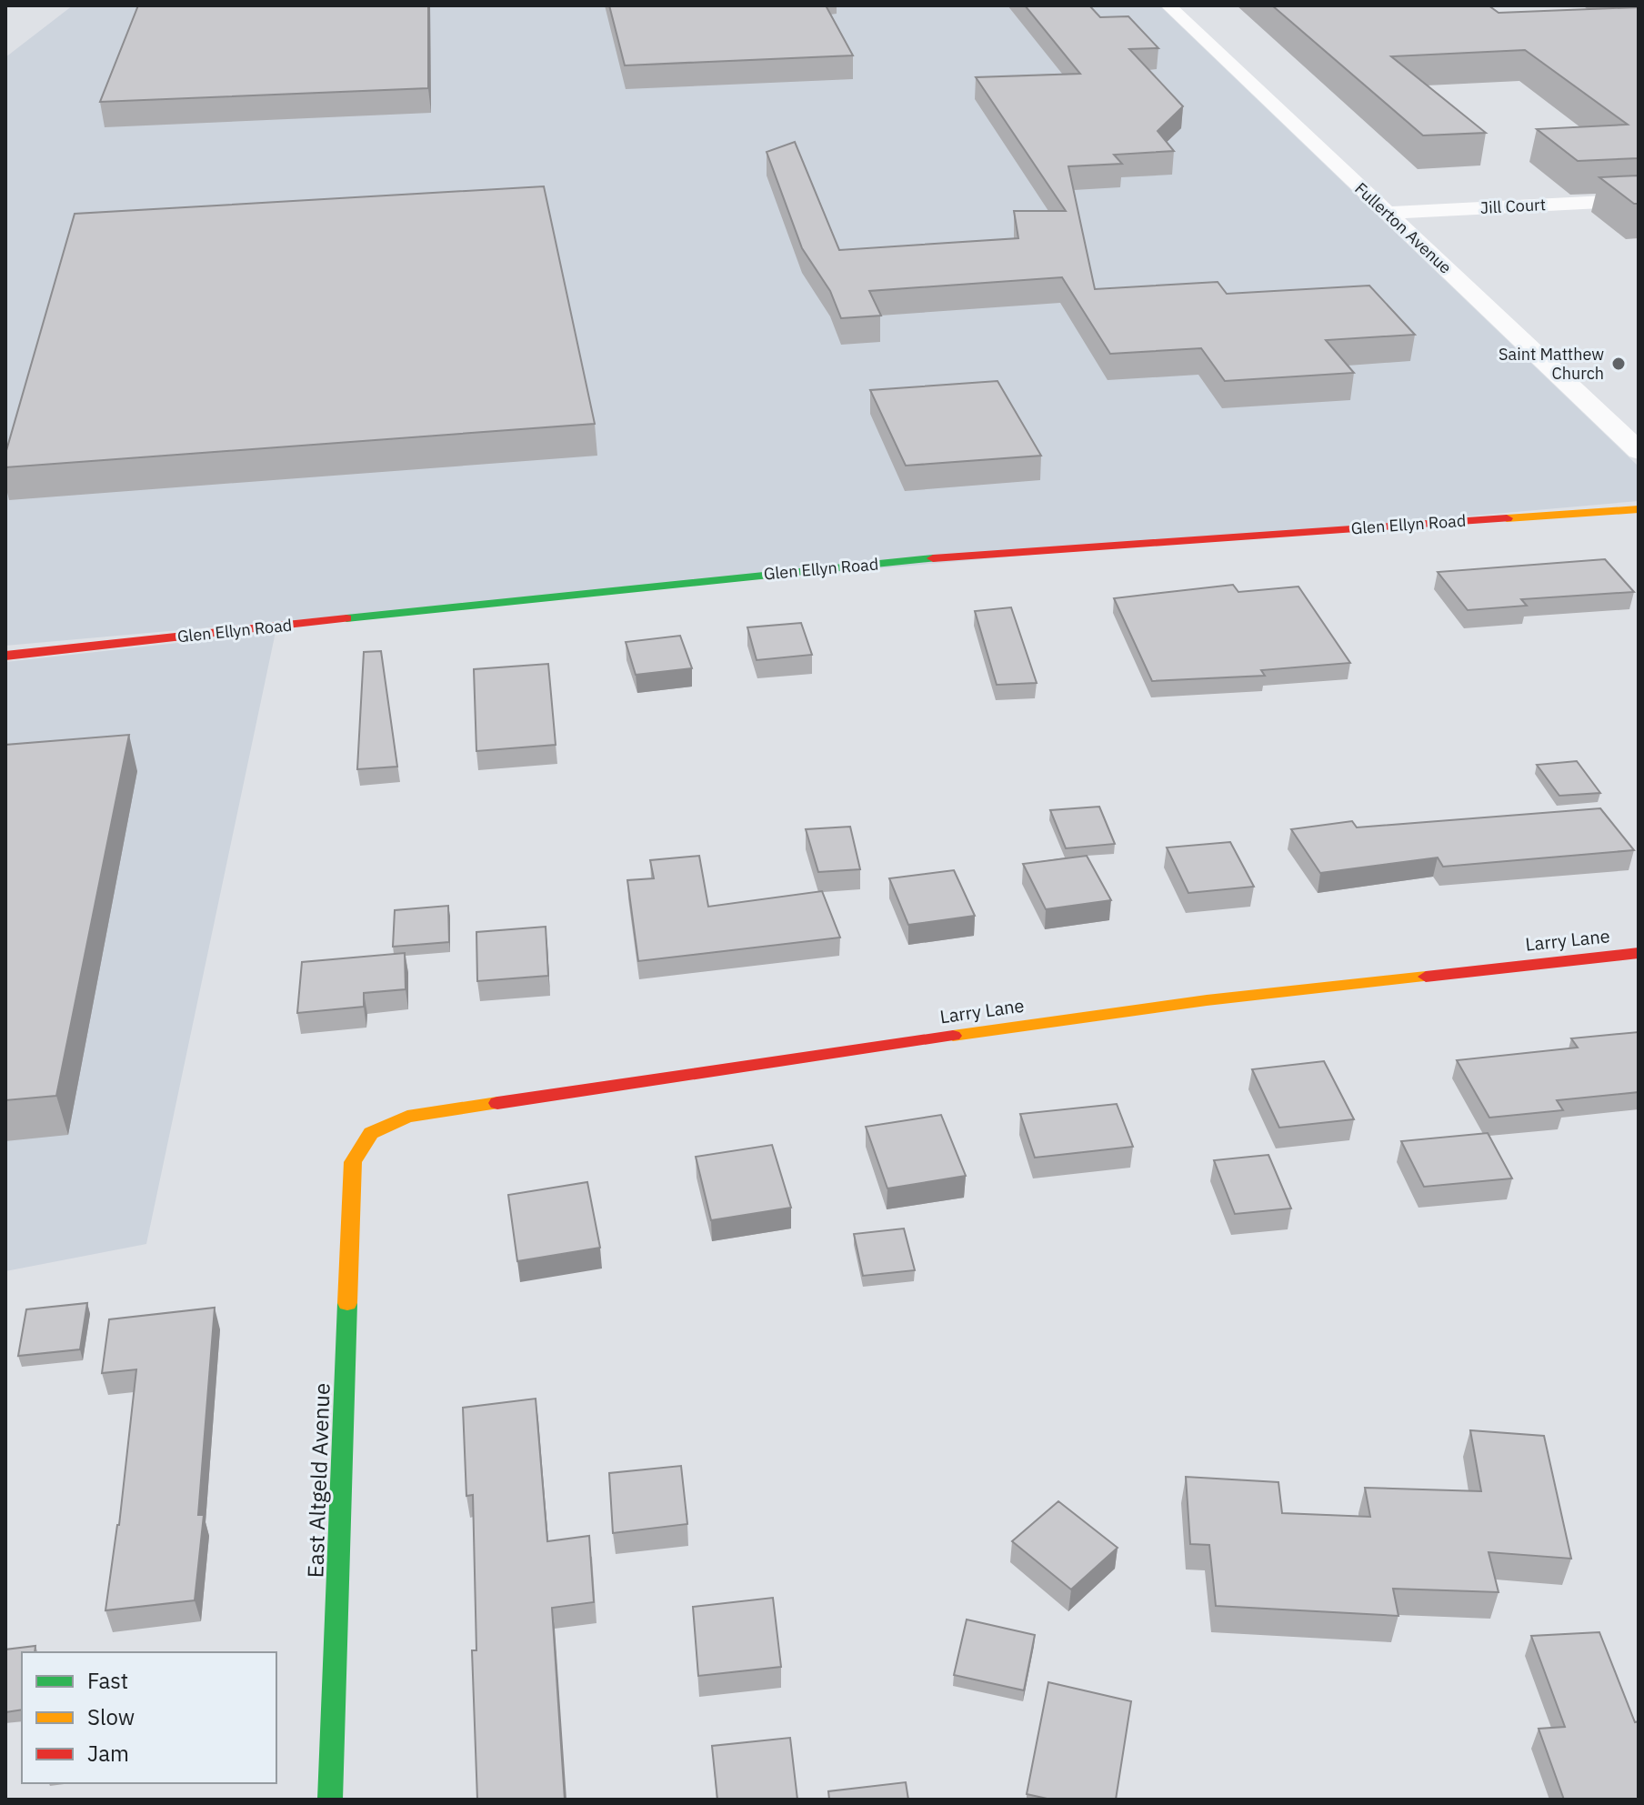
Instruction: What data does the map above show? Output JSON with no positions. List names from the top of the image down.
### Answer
{
  "streets": {
    "street": [
      "Jill Court",
      "Fullerton Avenue",
      "Glen Ellyn Road",
      "Larry Lane",
      "East Altgeld Avenue"
    ]
  },
  "crossings": [
    ["Jill Court", "Fullerton Avenue"],
    ["Larry Lane", "East Altgeld Avenue"]
  ],
  "places": ["Saint Matthew Church"],
  "legend": ["Fast", "Slow", "Jam"]
}
